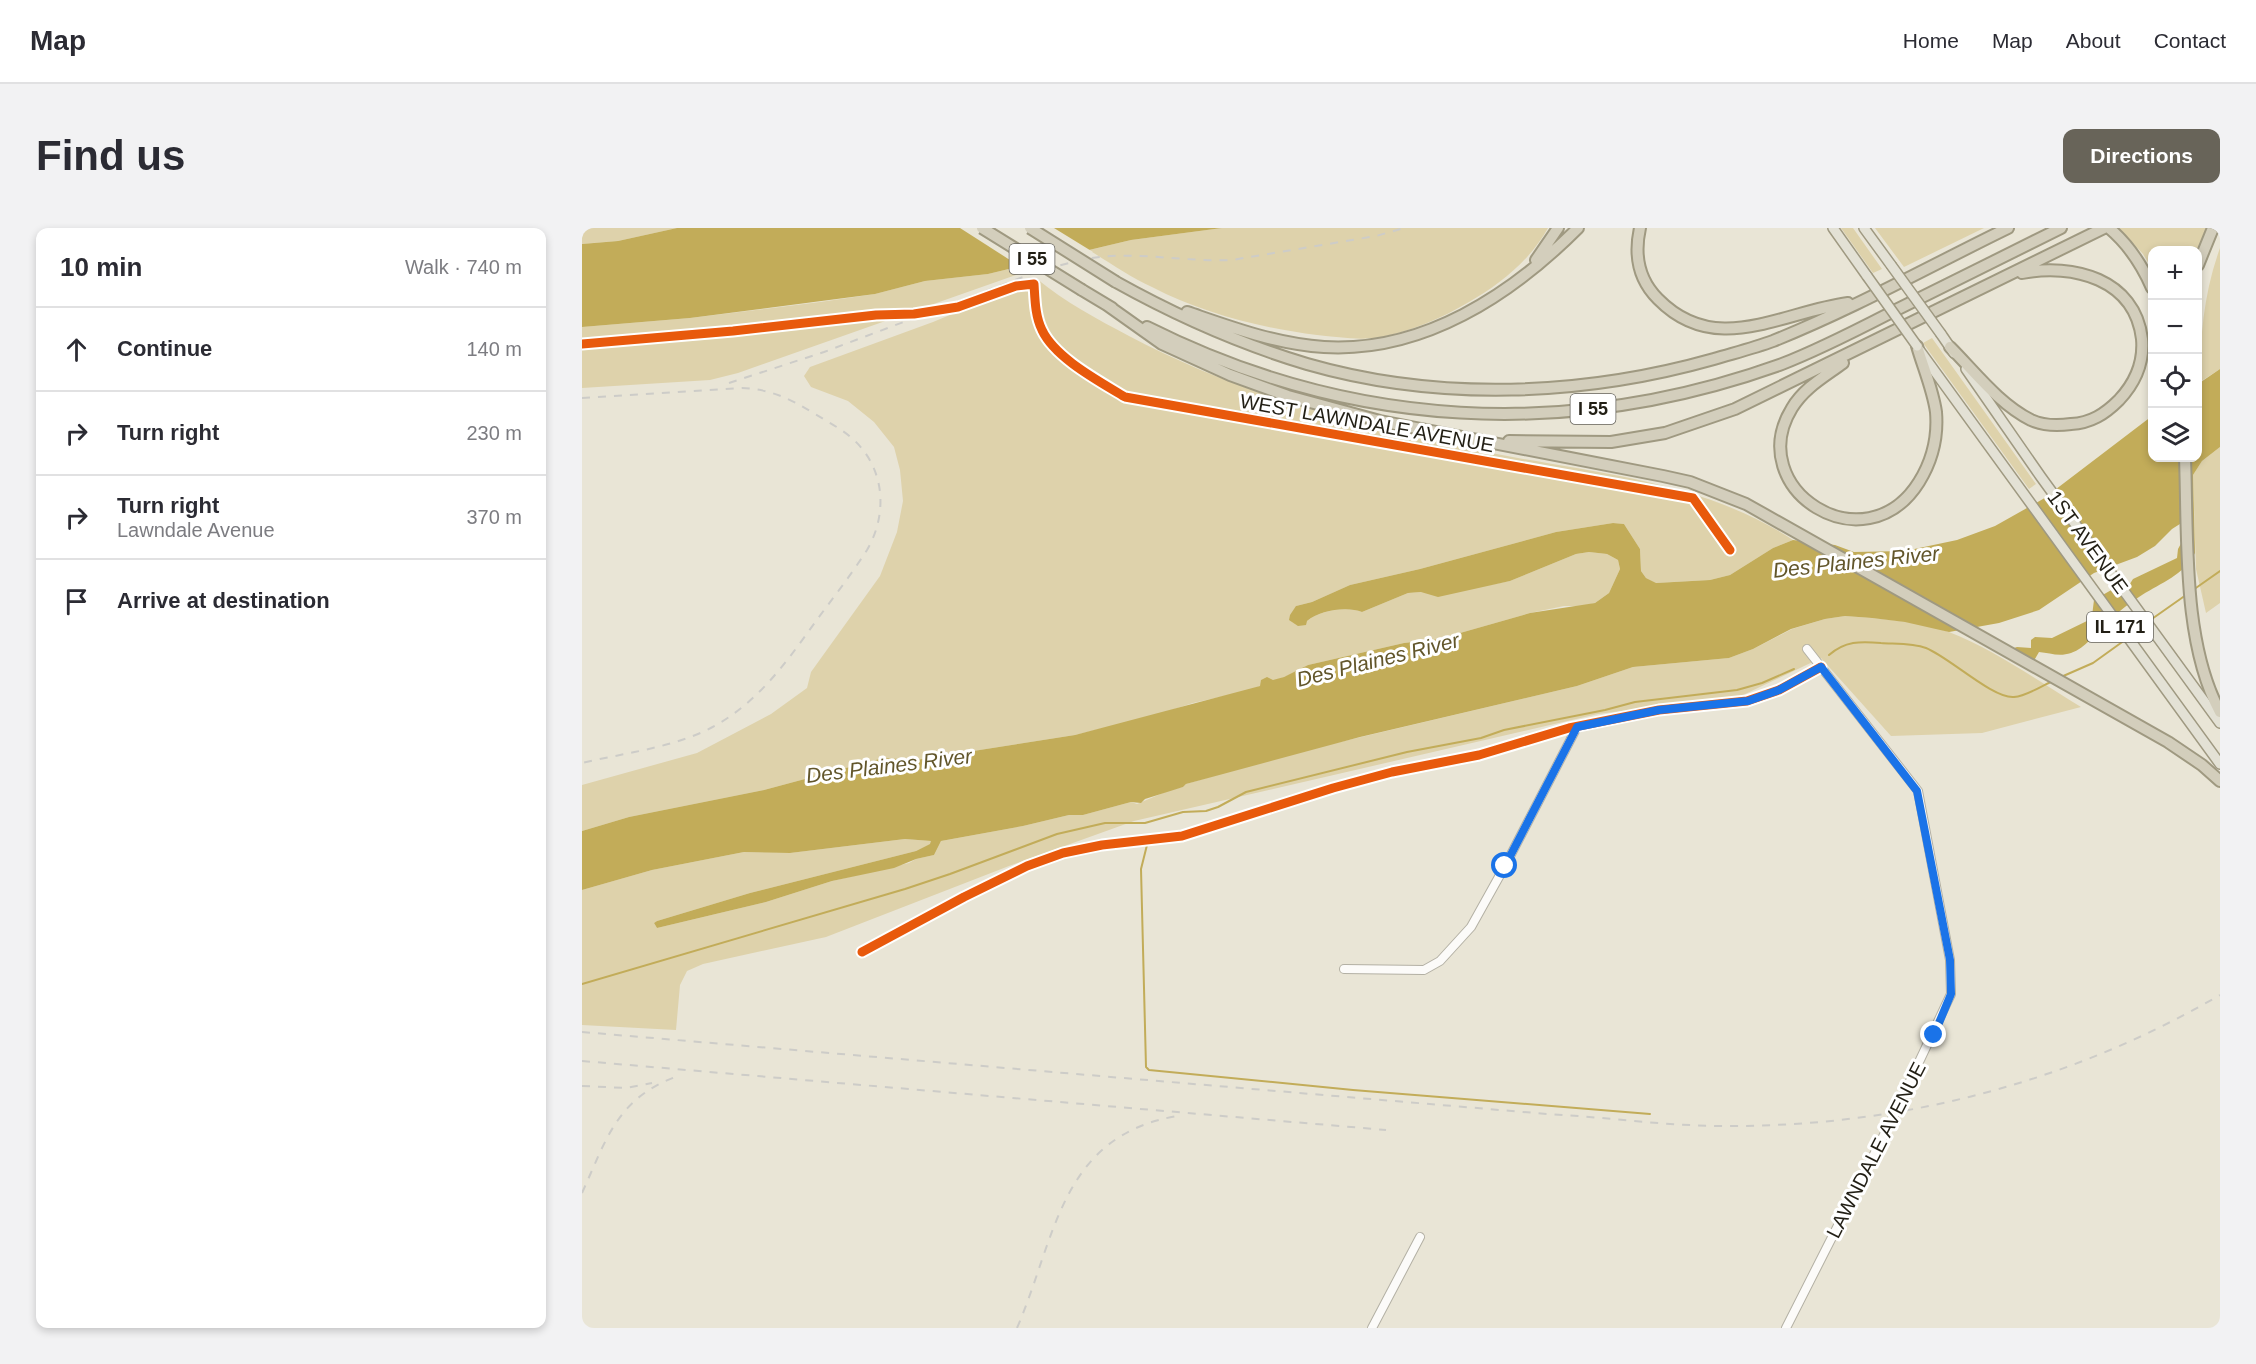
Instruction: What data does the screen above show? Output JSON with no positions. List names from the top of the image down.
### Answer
{
  "streets": {
    "highway": ["I 55"],
    "main road": ["1ST AVENUE", "IL 171"],
    "street": ["WEST LAWNDALE AVENUE", "LAWNDALE AVENUE"]
  },
  "crossings": [
    ["1ST AVENUE", "IL 171"]
  ],
  "water": ["Des Plaines River"],
  "page": {
    "header": "Map",
    "nav": [
      "Home",
      "Map",
      "About",
      "Contact"
    ],
    "buttons": "Directions",
    "title": "Find us",
    "heading": ["10 min", "Walk · 740 m"],
    "map_buttons": ["+", "−"],
    "list": [
      ["Continue", "140 m"],
      ["Turn right", "230 m"],
      ["Turn right", "Lawndale Avenue", "370 m"],
      "Arrive at destination"
    ]
  }
}
